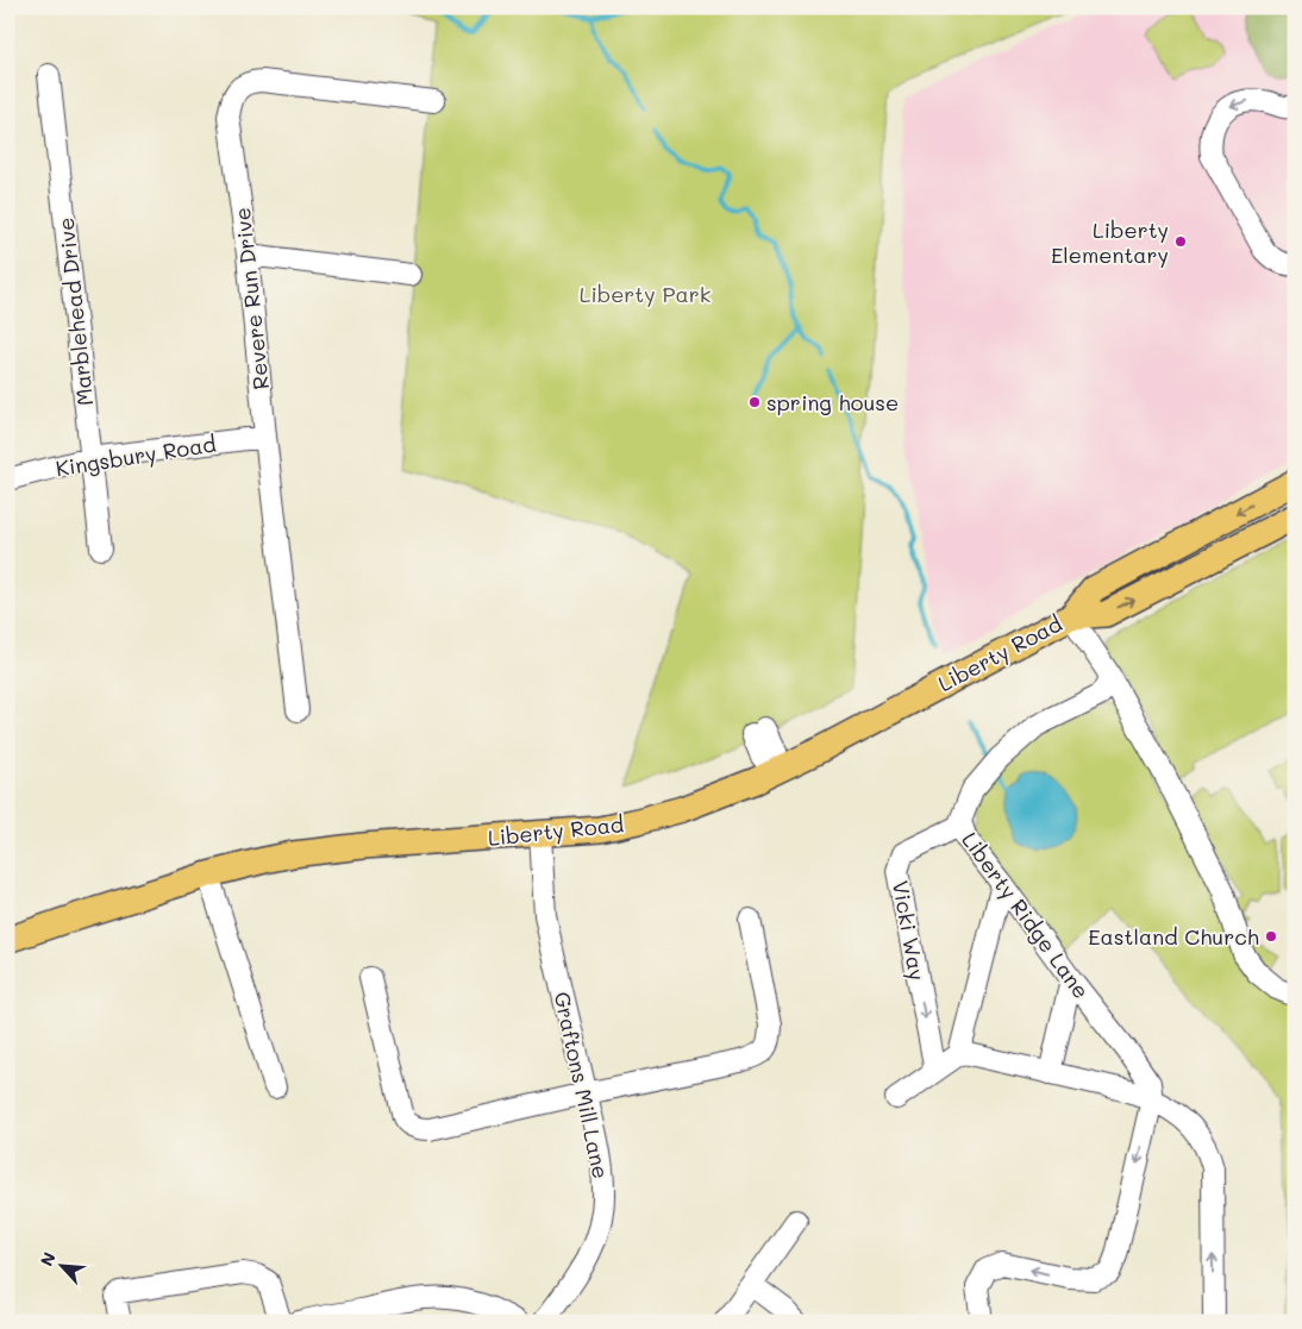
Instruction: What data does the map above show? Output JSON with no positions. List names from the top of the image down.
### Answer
{
  "streets": {
    "main road": ["Liberty Road"],
    "street": [
      "Revere Run Drive",
      "Marblehead Drive",
      "Kingsbury Road",
      "Liberty Ridge Lane",
      "Vicki Way",
      "Graftons Mill Lane"
    ]
  },
  "crossings": [
    ["Revere Run Drive", "Kingsbury Road"],
    ["Marblehead Drive", "Kingsbury Road"],
    ["Liberty Road", "Graftons Mill Lane"],
    ["Liberty Ridge Lane", "Vicki Way"]
  ],
  "parks": ["Liberty Park"],
  "places": ["Liberty Elementary", "spring house", "Eastland Church"],
  "north": "top left"
}
